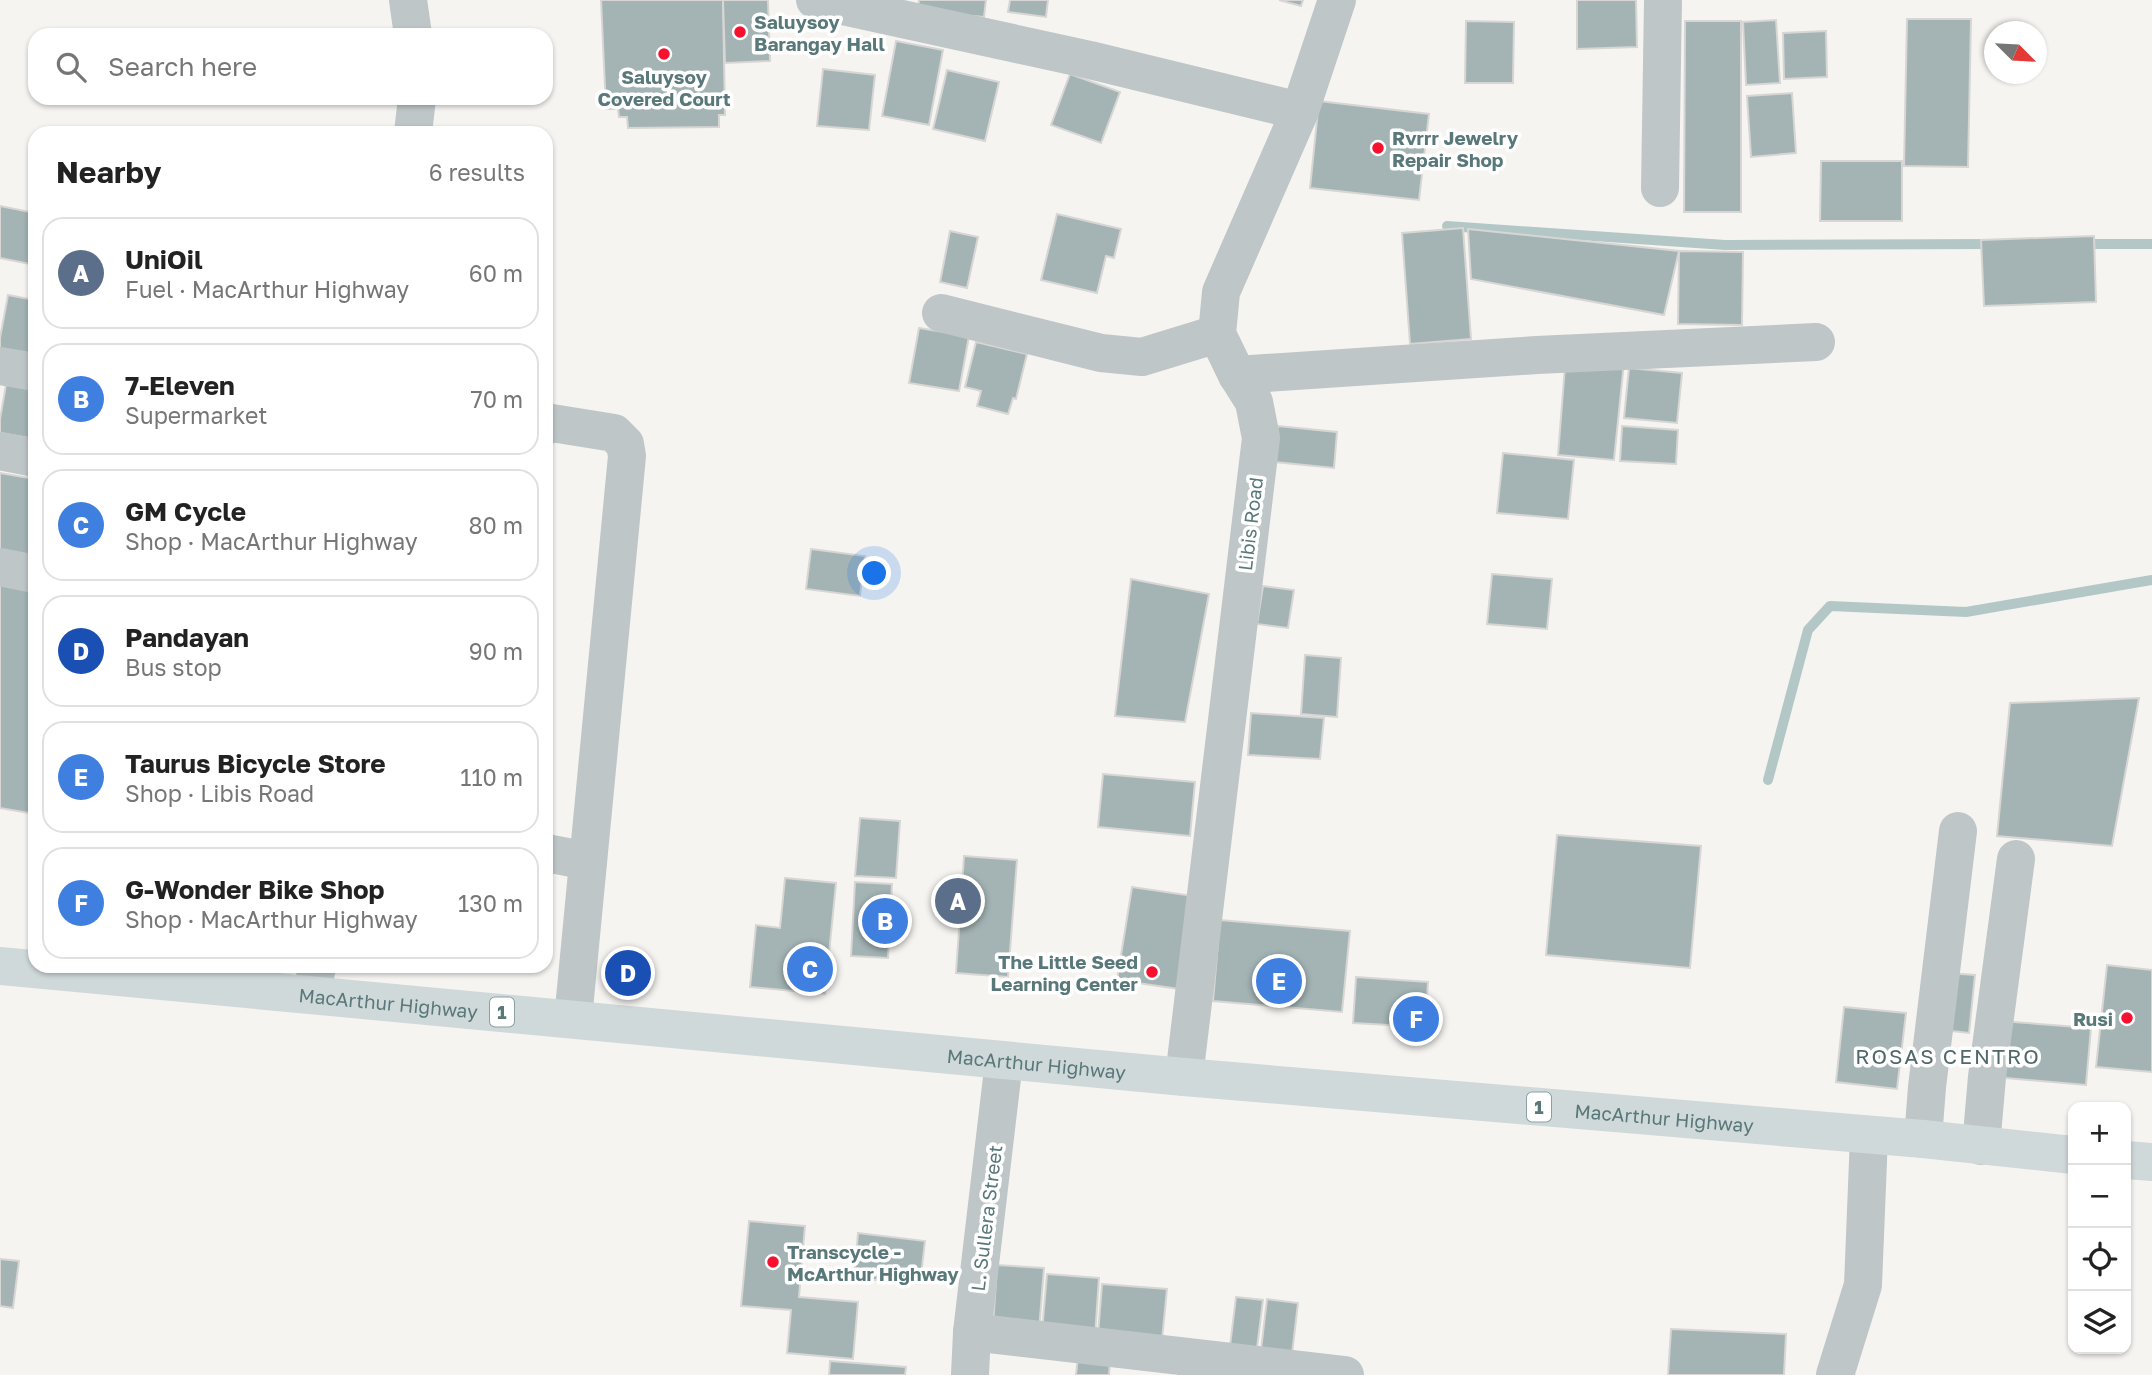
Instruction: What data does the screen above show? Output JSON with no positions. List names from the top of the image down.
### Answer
{
  "streets": {
    "highway": ["MacArthur Highway", "1"],
    "street": ["Libis Road", "L. Sullera Street"]
  },
  "crossings": [
    ["Libis Road", "MacArthur Highway"],
    ["MacArthur Highway", "L. Sullera Street"]
  ],
  "districts": ["ROSAS CENTRO"],
  "places": [
    "Saluysoy Barangay Hall",
    "Saluysoy Covered Court",
    "Rvrrr Jewelry Repair Shop",
    "The Little Seed Learning Center",
    "Rusi",
    "Transcycle - McArthur Highway"
  ],
  "north": "bottom right",
  "page": {
    "search": "Search here",
    "heading": ["Nearby", "6 results"],
    "list": [
      {
        "mark": "A",
        "name": "UniOil",
        "note": "Fuel · MacArthur Highway",
        "value": "60 m"
      },
      {
        "mark": "B",
        "name": "7-Eleven",
        "note": "Supermarket",
        "value": "70 m"
      },
      {
        "mark": "C",
        "name": "GM Cycle",
        "note": "Shop · MacArthur Highway",
        "value": "80 m"
      },
      {
        "mark": "D",
        "name": "Pandayan",
        "note": "Bus stop",
        "value": "90 m"
      },
      {
        "mark": "E",
        "name": "Taurus Bicycle Store",
        "note": "Shop · Libis Road",
        "value": "110 m"
      },
      {
        "mark": "F",
        "name": "G-Wonder Bike Shop",
        "note": "Shop · MacArthur Highway",
        "value": "130 m"
      }
    ],
    "pins": [
      "A",
      "B",
      "C",
      "D",
      "E",
      "F"
    ],
    "map_buttons": ["+", "−"]
  }
}
